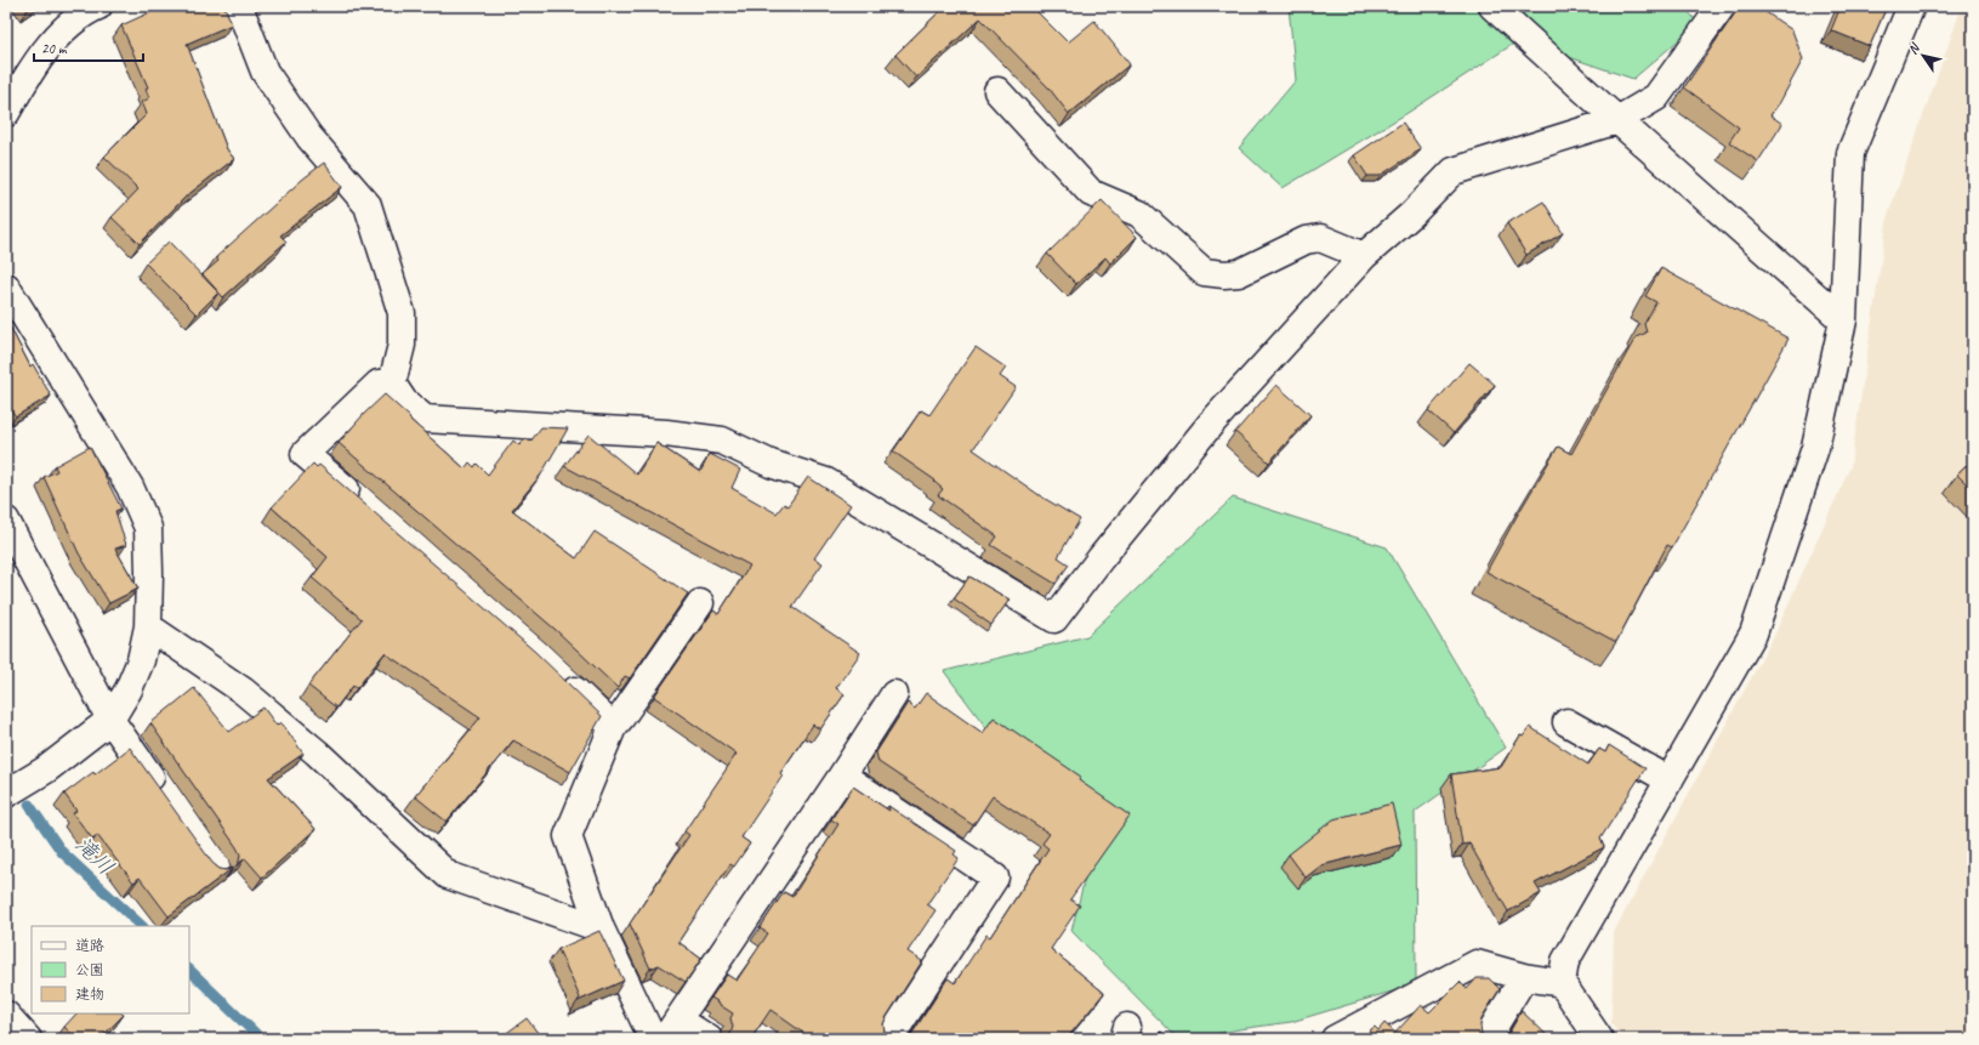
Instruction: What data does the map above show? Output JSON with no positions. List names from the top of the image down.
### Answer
{
  "water": ["滝川"],
  "legend": ["道路", "公園", "建物"],
  "scale_bar": "20 m",
  "north": "top left"
}
